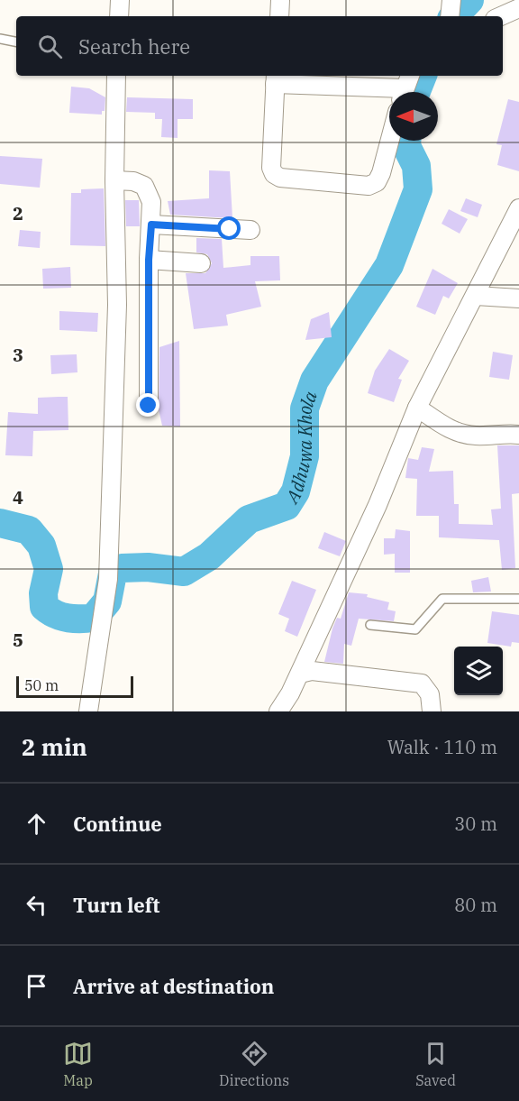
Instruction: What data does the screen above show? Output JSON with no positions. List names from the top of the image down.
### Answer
{
  "water": ["Adhuwa Khola"],
  "scale_bar": "50 m",
  "north": "left",
  "page": {
    "search": "Search here",
    "scale": "50 m",
    "heading": ["2 min", "Walk · 110 m"],
    "list": [
      ["Continue", "30 m"],
      ["Turn left", "80 m"],
      "Arrive at destination"
    ],
    "nav": ["Map", "Directions", "Saved"]
  },
  "grid": {
    "rows": [
      "2",
      "3",
      "4",
      "5"
    ]
  }
}
